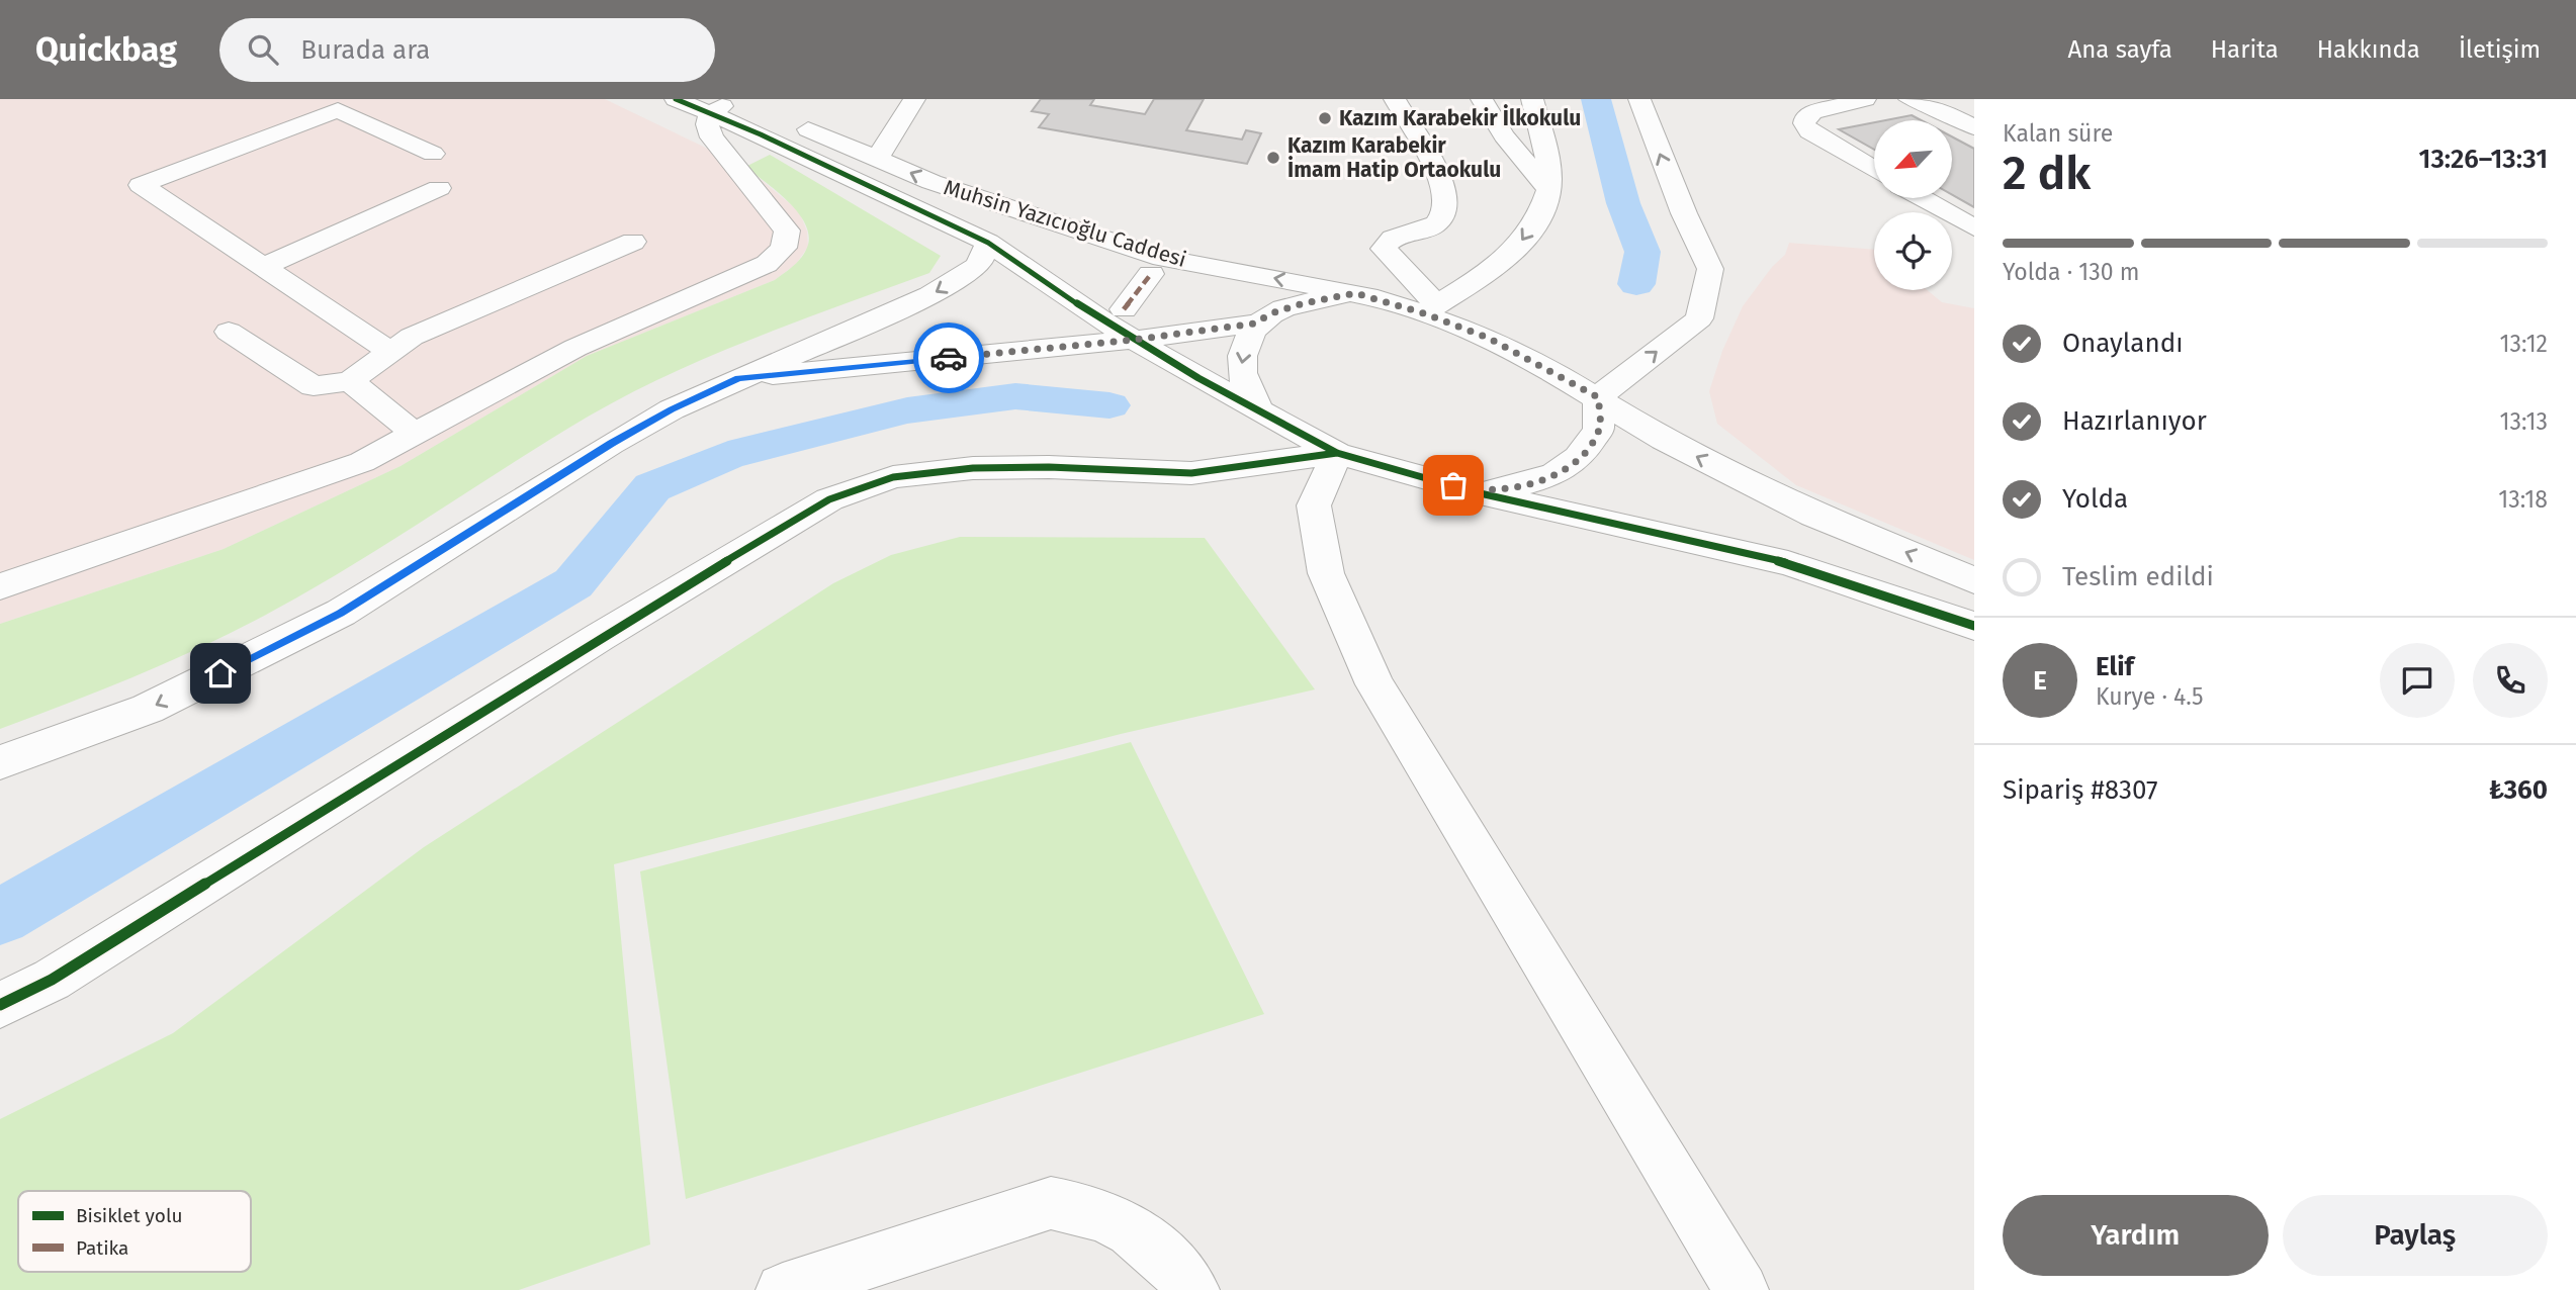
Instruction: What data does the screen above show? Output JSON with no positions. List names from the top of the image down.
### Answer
{
  "streets": {
    "street": ["Muhsin Yazıcıoğlu Caddesi"]
  },
  "places": ["Kazım Karabekir İlkokulu", "Kazım Karabekir İmam Hatip Ortaokulu"],
  "legend": ["Bisiklet yolu", "Patika"],
  "north": "bottom left",
  "page": {
    "header": "Quickbag",
    "search": "Burada ara",
    "nav": [
      "Ana sayfa",
      "Harita",
      "Hakkında",
      "İletişim"
    ],
    "heading": ["2 dk", "Kalan süre", "13:26–13:31"],
    "panel": [
      "Elif",
      "Kurye · 4.5",
      "Sipariş #8307",
      "₺360"
    ],
    "bar": "Yolda · 130 m",
    "list": [
      ["Onaylandı", "13:12"],
      ["Hazırlanıyor", "13:13"],
      ["Yolda", "13:18"],
      "Teslim edildi"
    ],
    "round": "E",
    "buttons": ["Yardım", "Paylaş"]
  }
}
